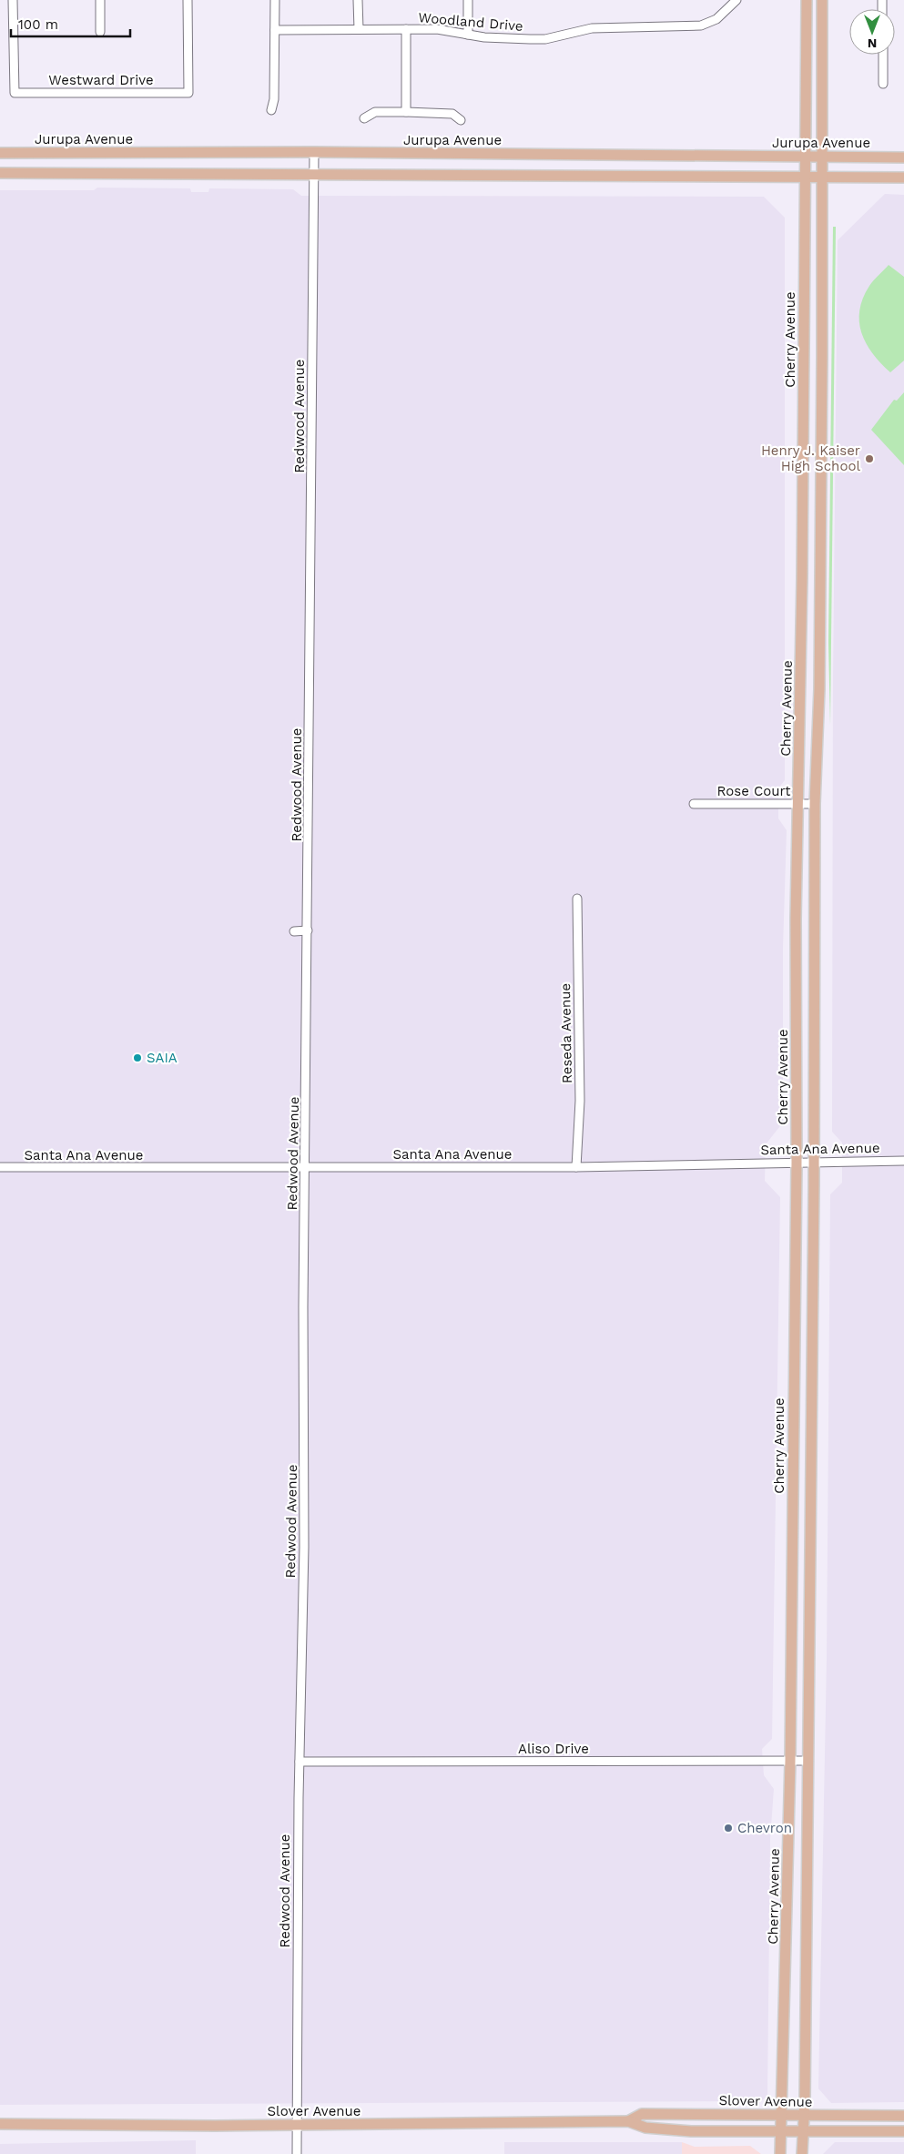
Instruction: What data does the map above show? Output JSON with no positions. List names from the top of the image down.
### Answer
{
  "streets": {
    "main road": ["Jurupa Avenue", "Cherry Avenue", "Slover Avenue"],
    "street": [
      "Woodland Drive",
      "Westward Drive",
      "Redwood Avenue",
      "Rose Court",
      "Reseda Avenue",
      "Santa Ana Avenue",
      "Aliso Drive"
    ]
  },
  "crossings": [
    ["Jurupa Avenue", "Cherry Avenue"],
    ["Jurupa Avenue", "Redwood Avenue"],
    ["Cherry Avenue", "Rose Court"],
    ["Cherry Avenue", "Santa Ana Avenue"],
    ["Cherry Avenue", "Aliso Drive"],
    ["Cherry Avenue", "Slover Avenue"],
    ["Redwood Avenue", "Santa Ana Avenue"],
    ["Redwood Avenue", "Aliso Drive"],
    ["Redwood Avenue", "Slover Avenue"],
    ["Reseda Avenue", "Santa Ana Avenue"]
  ],
  "places": ["Henry J. Kaiser High School", "SAIA", "Chevron"],
  "scale_bar": "100 m",
  "north": "bottom"
}
